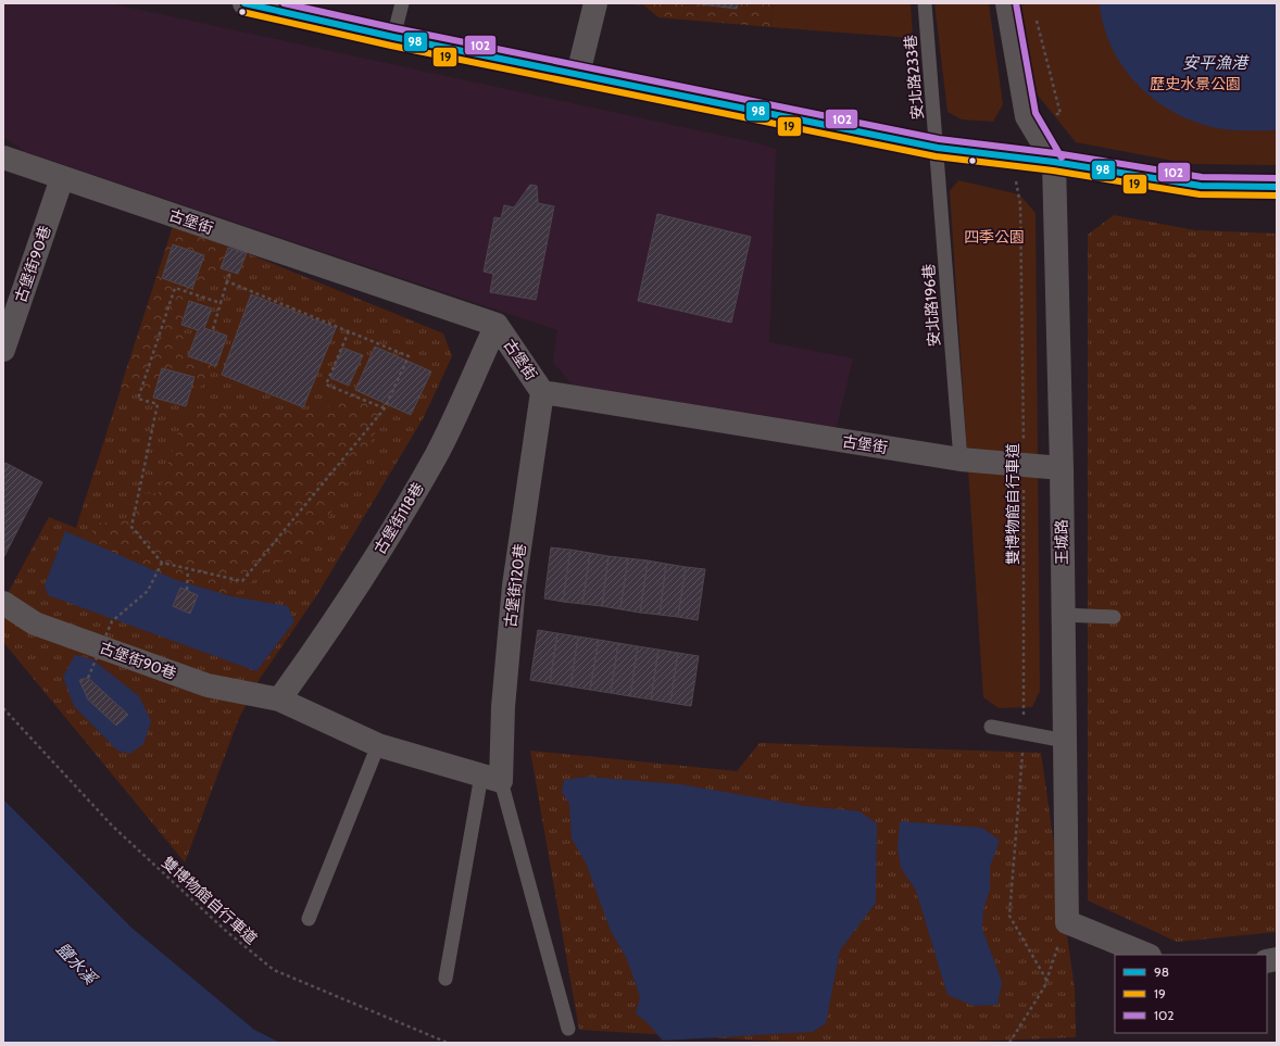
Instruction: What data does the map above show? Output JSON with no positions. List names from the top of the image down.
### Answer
{
  "streets": {
    "street": [
      "古堡街",
      "古堡街90巷",
      "古堡街118巷",
      "王城路",
      "古堡街120巷"
    ],
    "lane": ["安北路233巷", "安北路196巷"],
    "path": ["雙博物館自行車道"]
  },
  "crossings": [
    ["安北路233巷", "安北路196巷"],
    ["古堡街", "古堡街90巷"],
    ["古堡街", "安北路196巷"],
    ["古堡街", "雙博物館自行車道"],
    ["古堡街", "古堡街118巷"],
    ["古堡街", "王城路"],
    ["古堡街", "古堡街120巷"],
    ["古堡街90巷", "古堡街118巷"],
    ["古堡街90巷", "古堡街120巷"]
  ],
  "water": ["安平漁港", "鹽水溪"],
  "parks": ["歷史水景公園", "四季公園"],
  "lines": ["transit line 98", "transit line 102", "transit line 19"],
  "legend": ["98", "19", "102"]
}
